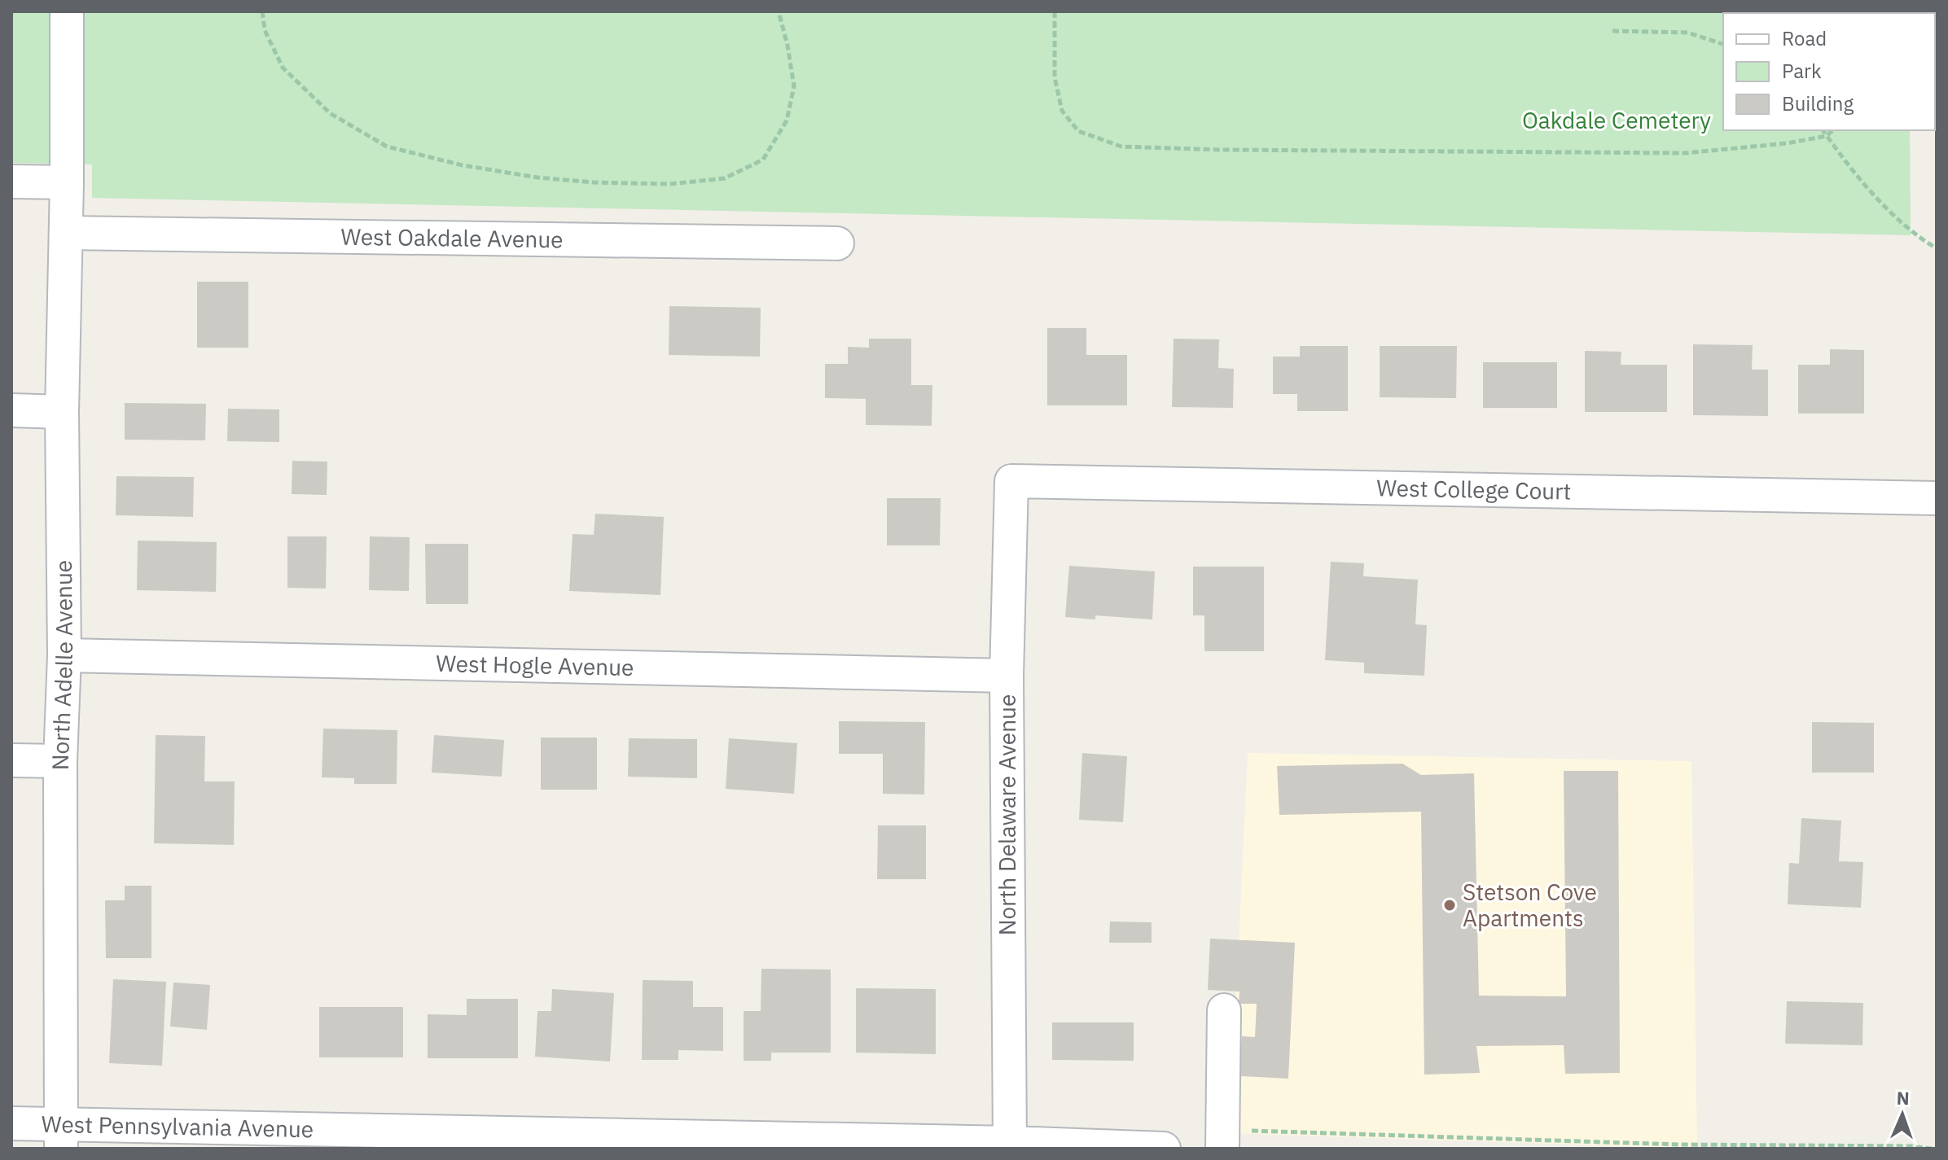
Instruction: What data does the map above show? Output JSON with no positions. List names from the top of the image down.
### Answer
{
  "streets": {
    "street": [
      "West Oakdale Avenue",
      "West College Court",
      "North Adelle Avenue",
      "West Hogle Avenue",
      "North Delaware Avenue",
      "West Pennsylvania Avenue"
    ]
  },
  "crossings": [
    ["West Oakdale Avenue", "North Adelle Avenue"],
    ["West College Court", "North Delaware Avenue"],
    ["North Adelle Avenue", "West Hogle Avenue"],
    ["North Adelle Avenue", "West Pennsylvania Avenue"],
    ["West Hogle Avenue", "North Delaware Avenue"],
    ["North Delaware Avenue", "West Pennsylvania Avenue"]
  ],
  "parks": ["Oakdale Cemetery"],
  "places": ["Stetson Cove Apartments"],
  "legend": ["Road", "Park", "Building"],
  "north": "top"
}
